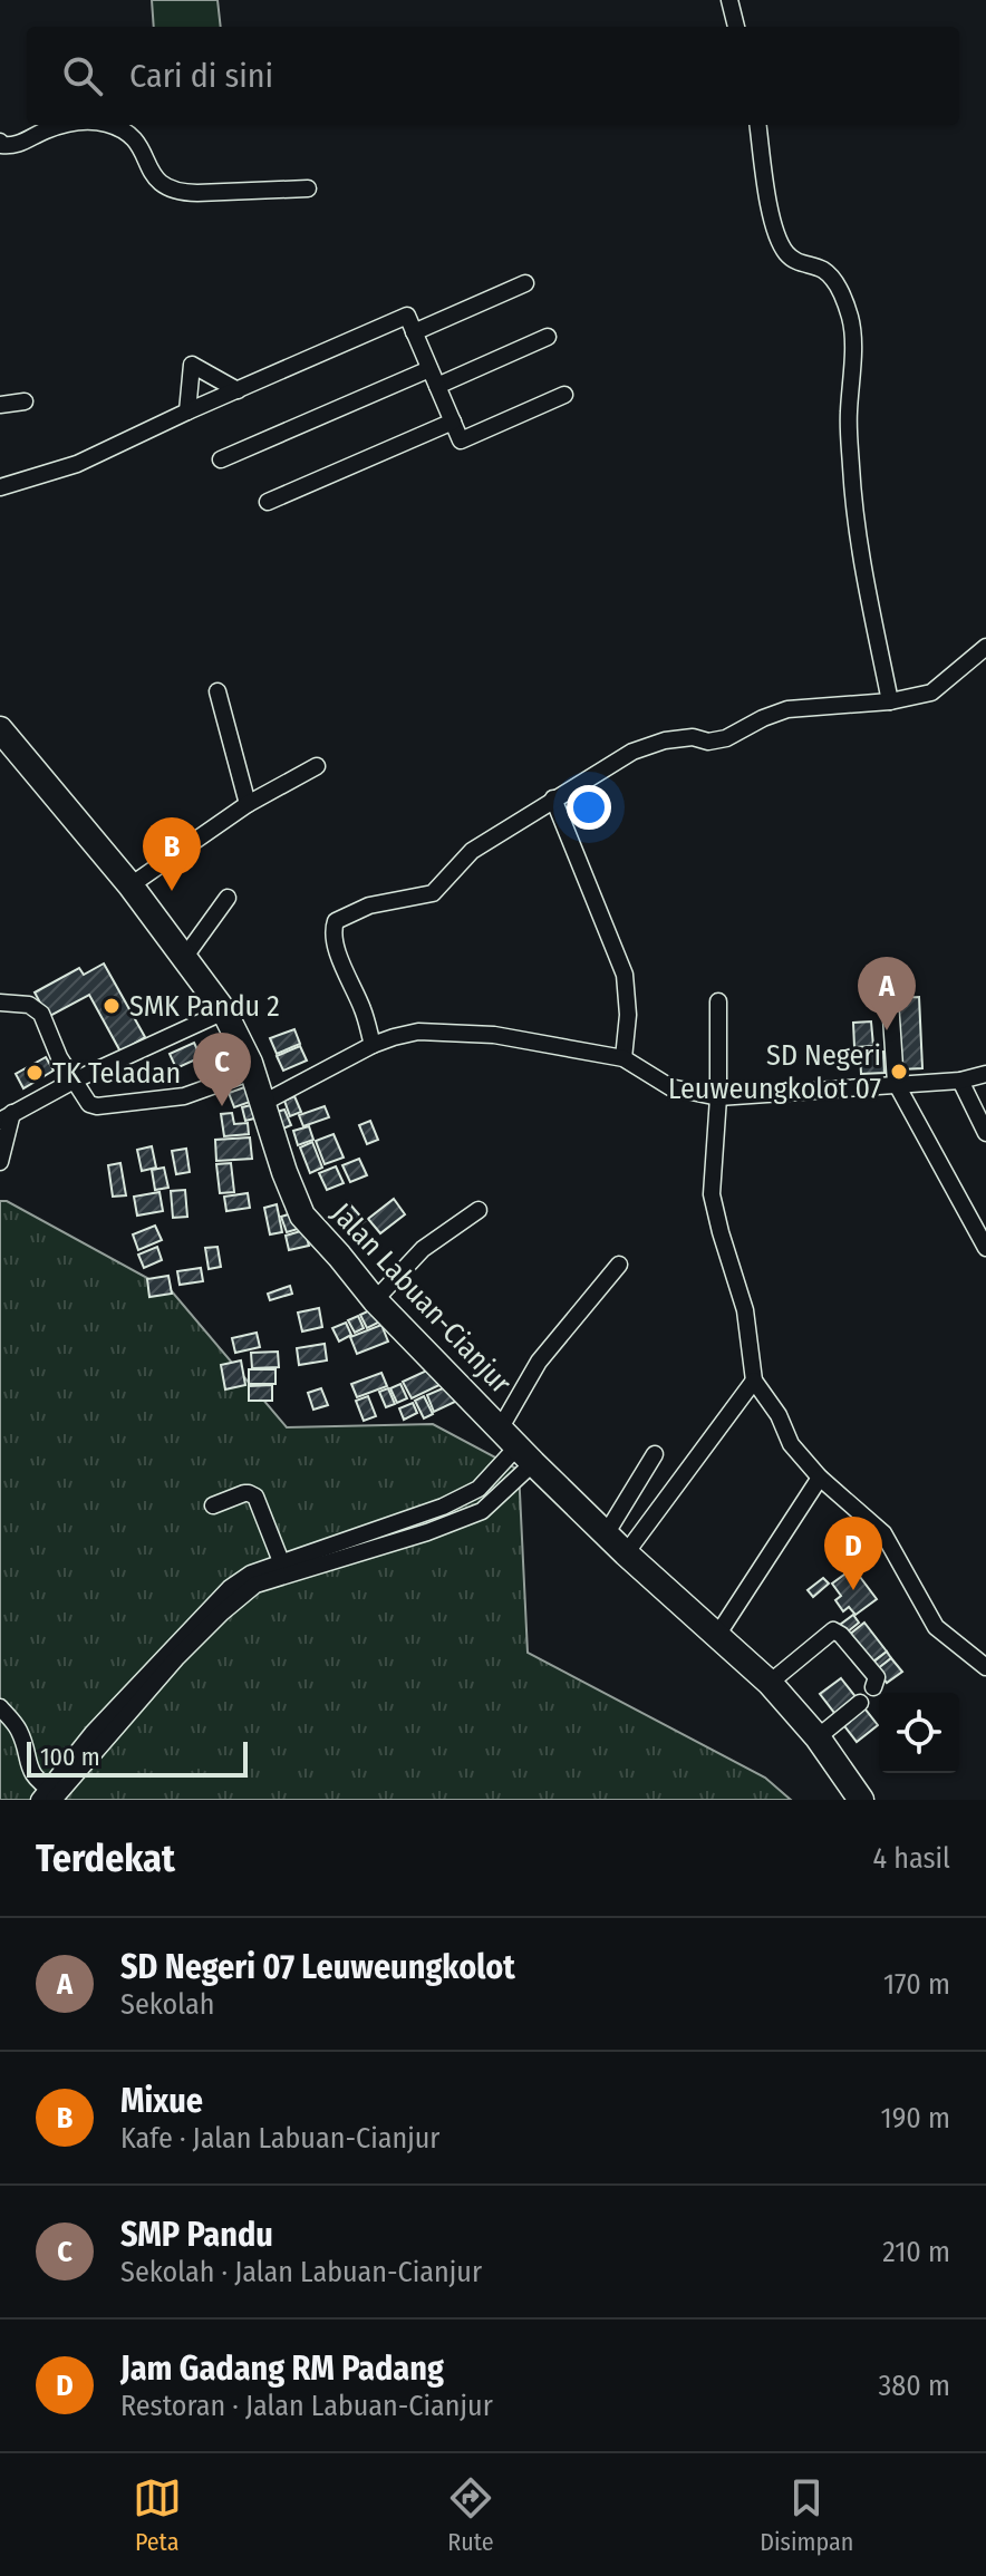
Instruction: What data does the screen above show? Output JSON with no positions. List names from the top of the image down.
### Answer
{
  "streets": {
    "highway": ["Jalan Labuan-Cianjur"]
  },
  "places": ["SMK Pandu 2", "SD Negeri Leuweungkolot 07", "TK Teladan"],
  "scale_bar": "100 m",
  "page": {
    "search": "Cari di sini",
    "pins": [
      "B",
      "A",
      "C",
      "D"
    ],
    "scale": "100 m",
    "heading": ["Terdekat", "4 hasil"],
    "list": [
      {
        "mark": "A",
        "name": "SD Negeri 07 Leuweungkolot",
        "note": "Sekolah",
        "value": "170 m"
      },
      {
        "mark": "B",
        "name": "Mixue",
        "note": "Kafe · Jalan Labuan-Cianjur",
        "value": "190 m"
      },
      {
        "mark": "C",
        "name": "SMP Pandu",
        "note": "Sekolah · Jalan Labuan-Cianjur",
        "value": "210 m"
      },
      {
        "mark": "D",
        "name": "Jam Gadang RM Padang",
        "note": "Restoran · Jalan Labuan-Cianjur",
        "value": "380 m"
      }
    ],
    "nav": ["Peta", "Rute", "Disimpan"]
  }
}
